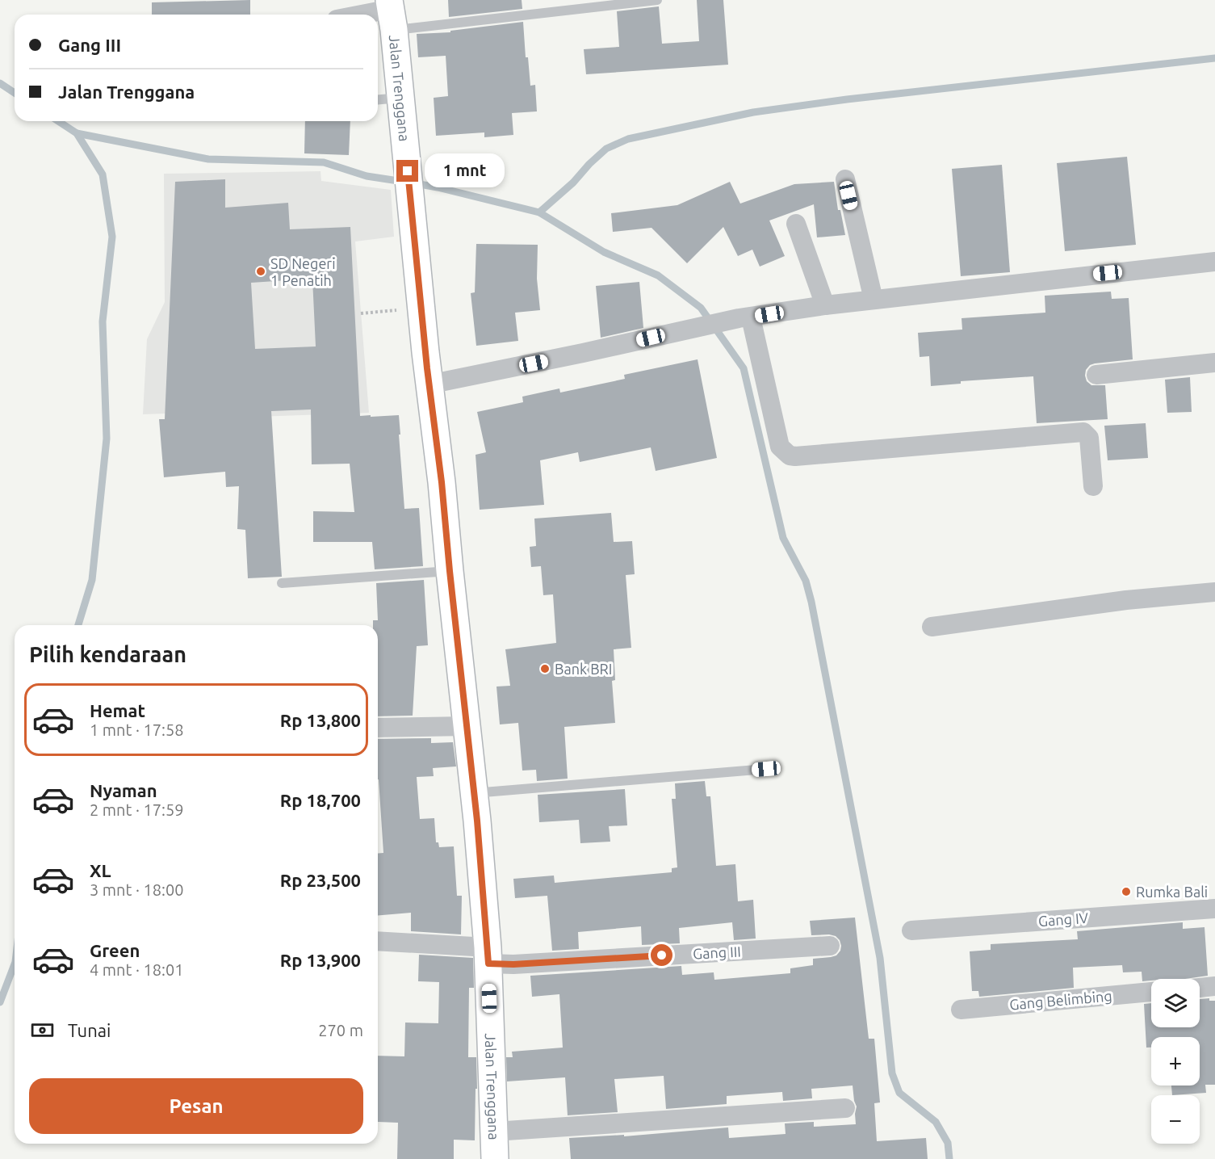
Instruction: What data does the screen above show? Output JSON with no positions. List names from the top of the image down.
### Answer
{
  "streets": {
    "main road": ["Jalan Trenggana"],
    "street": ["Gang IV", "Gang III", "Gang Belimbing"]
  },
  "crossings": [
    ["Jalan Trenggana", "Gang III"]
  ],
  "places": ["SD Negeri 1 Penatih", "Bank BRI", "Rumka Bali"],
  "page": {
    "banner": ["Gang III", "Jalan Trenggana"],
    "bubble": "1 mnt",
    "heading": "Pilih kendaraan",
    "list": [
      {
        "name": "Hemat",
        "note": "1 mnt · 17:58",
        "value": "Rp 13,800"
      },
      {
        "name": "Nyaman",
        "note": "2 mnt · 17:59",
        "value": "Rp 18,700"
      },
      {
        "name": "XL",
        "note": "3 mnt · 18:00",
        "value": "Rp 23,500"
      },
      {
        "name": "Green",
        "note": "4 mnt · 18:01",
        "value": "Rp 13,900"
      }
    ],
    "map_buttons": ["+", "−"],
    "pay": ["Tunai", "270 m"],
    "buttons": "Pesan"
  }
}
